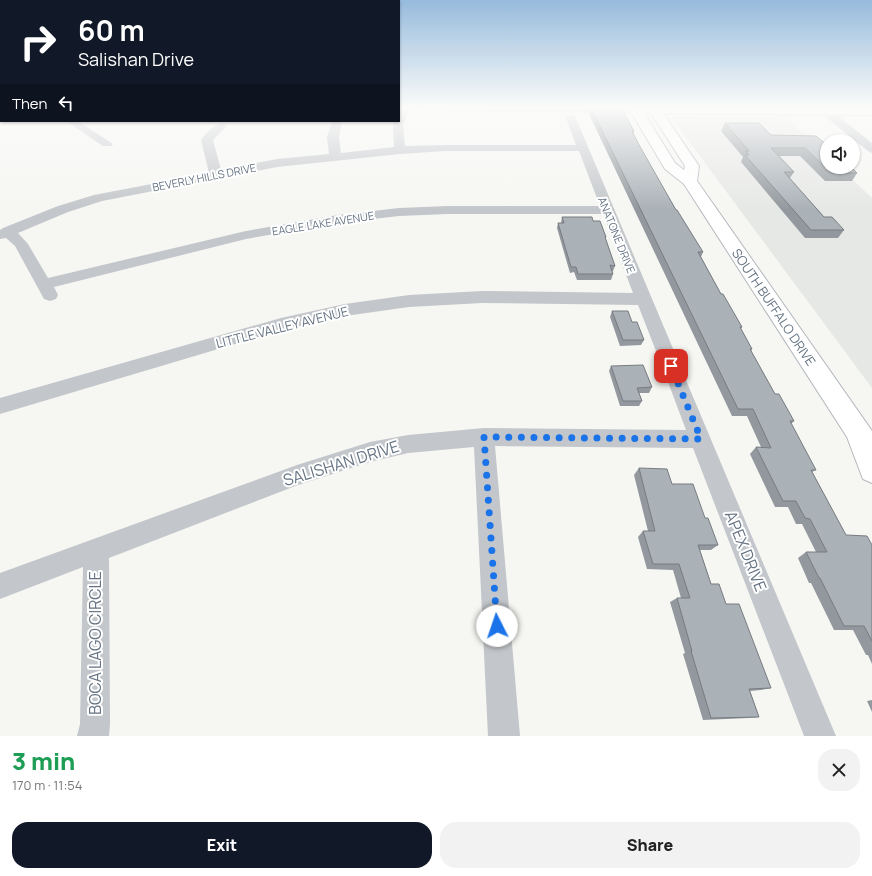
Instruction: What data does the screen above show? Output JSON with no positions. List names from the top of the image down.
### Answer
{
  "streets": {
    "main road": ["SOUTH BUFFALO DRIVE"],
    "street": [
      "BEVERLY HILLS DRIVE",
      "EAGLE LAKE AVENUE",
      "ANATONE DRIVE",
      "LITTLE VALLEY AVENUE",
      "SALISHAN DRIVE",
      "APEX DRIVE",
      "BOCA LAGO CIRCLE"
    ]
  },
  "crossings": [
    ["BEVERLY HILLS DRIVE", "EAGLE LAKE AVENUE"],
    ["BEVERLY HILLS DRIVE", "ANATONE DRIVE"],
    ["EAGLE LAKE AVENUE", "ANATONE DRIVE"],
    ["ANATONE DRIVE", "LITTLE VALLEY AVENUE"],
    ["ANATONE DRIVE", "APEX DRIVE"],
    ["SALISHAN DRIVE", "APEX DRIVE"],
    ["SALISHAN DRIVE", "BOCA LAGO CIRCLE"]
  ],
  "page": {
    "turn": ["60 m", "Salishan Drive"],
    "then": "Then",
    "heading": ["3 min", "170 m · 11:54"],
    "buttons": ["Exit", "Share"]
  }
}
